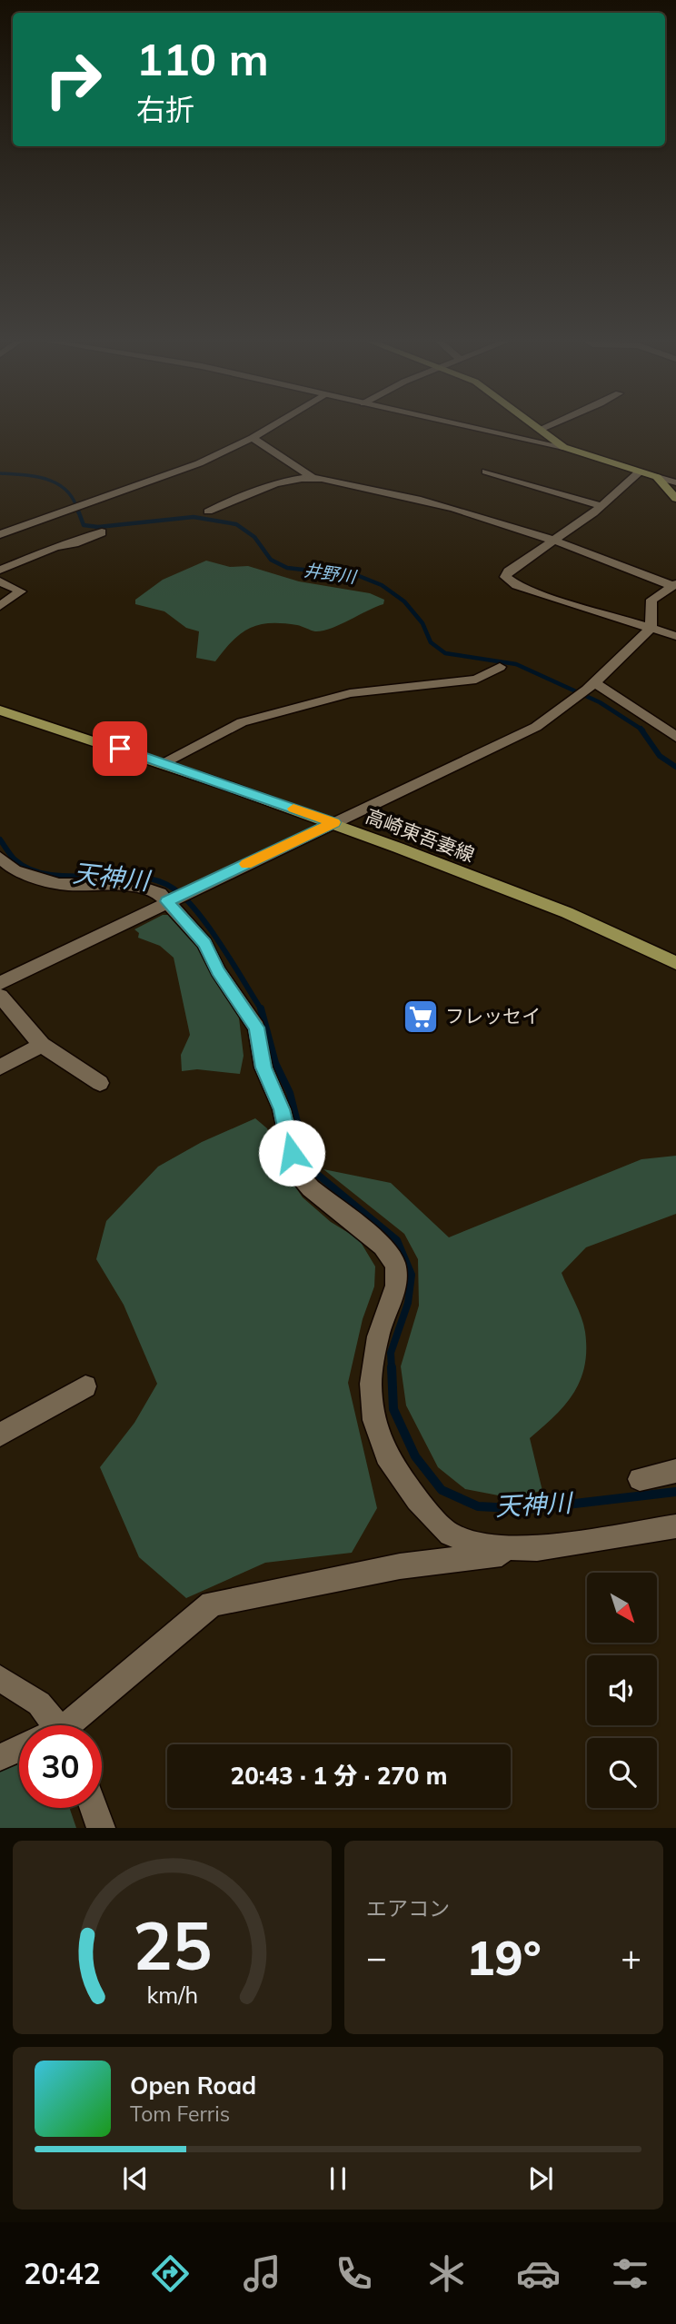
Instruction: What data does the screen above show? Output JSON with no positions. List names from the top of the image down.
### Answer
{
  "streets": {
    "main road": ["高崎東吾妻線"]
  },
  "water": ["井野川", "天神川"],
  "places": {
    "supermarket": ["フレッセイ"]
  },
  "north": "bottom right",
  "page": {
    "turn": ["110 m", "右折"],
    "limit": "30",
    "trip": "20:43 · 1 分 · 270 m",
    "tile": "エアコン",
    "heat": ["−", "19°", "+"],
    "song": ["Open Road", "Tom Ferris"],
    "tabs": "20:42",
    "gauge": ["25", "km/h"]
  }
}
